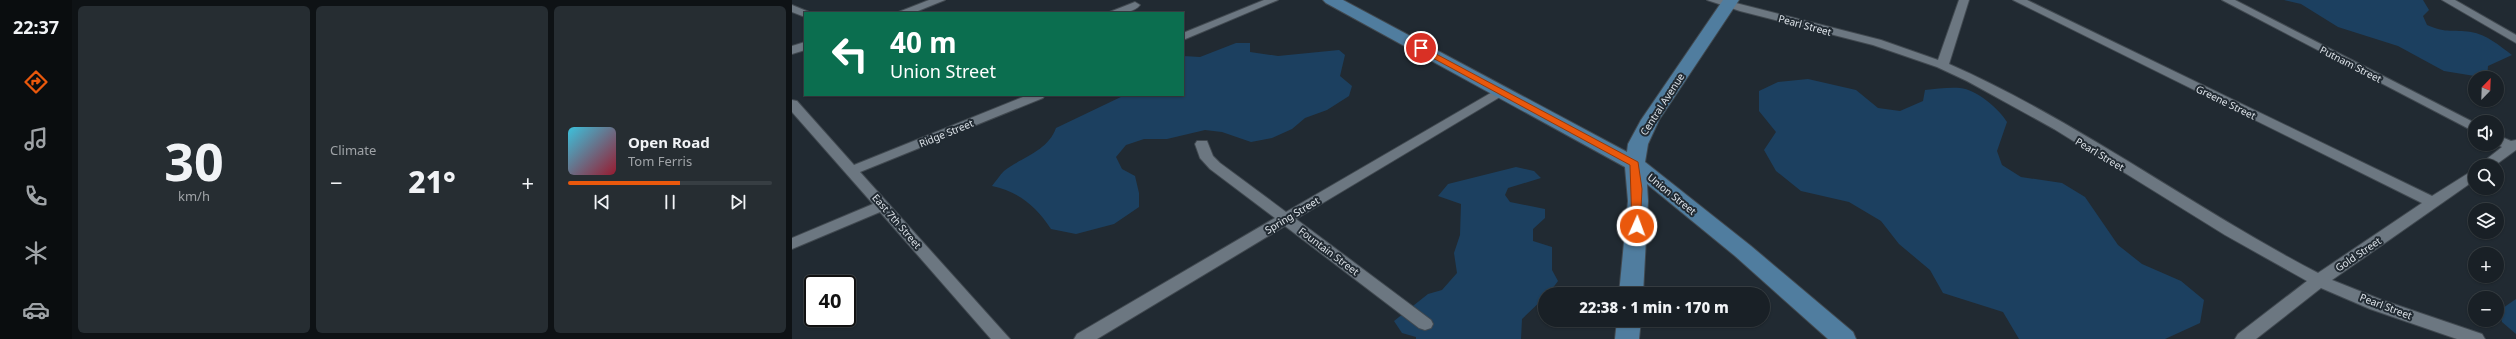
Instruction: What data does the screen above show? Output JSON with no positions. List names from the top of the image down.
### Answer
{
  "streets": {
    "street": [
      "Pearl Street",
      "Putnam Street",
      "Greene Street",
      "Central Avenue",
      "Ridge Street",
      "Union Street",
      "Spring Street",
      "East 7th Street",
      "Fountain Street",
      "Gold Street"
    ]
  },
  "crossings": [
    ["Pearl Street", "Central Avenue"],
    ["Pearl Street", "Gold Street"],
    ["Greene Street", "Gold Street"],
    ["Central Avenue", "Union Street"],
    ["Ridge Street", "East 7th Street"],
    ["Union Street", "Spring Street"],
    ["Spring Street", "Fountain Street"]
  ],
  "north": "top right",
  "page": {
    "tabs": "22:37",
    "tile": [
      ["30", "km/h"],
      "Climate"
    ],
    "turn": ["40 m", "Union Street"],
    "map_buttons": ["+", "−"],
    "song": ["Open Road", "Tom Ferris"],
    "heat": ["−", "21°", "+"],
    "limit": "40",
    "trip": "22:38 · 1 min · 170 m"
  }
}
